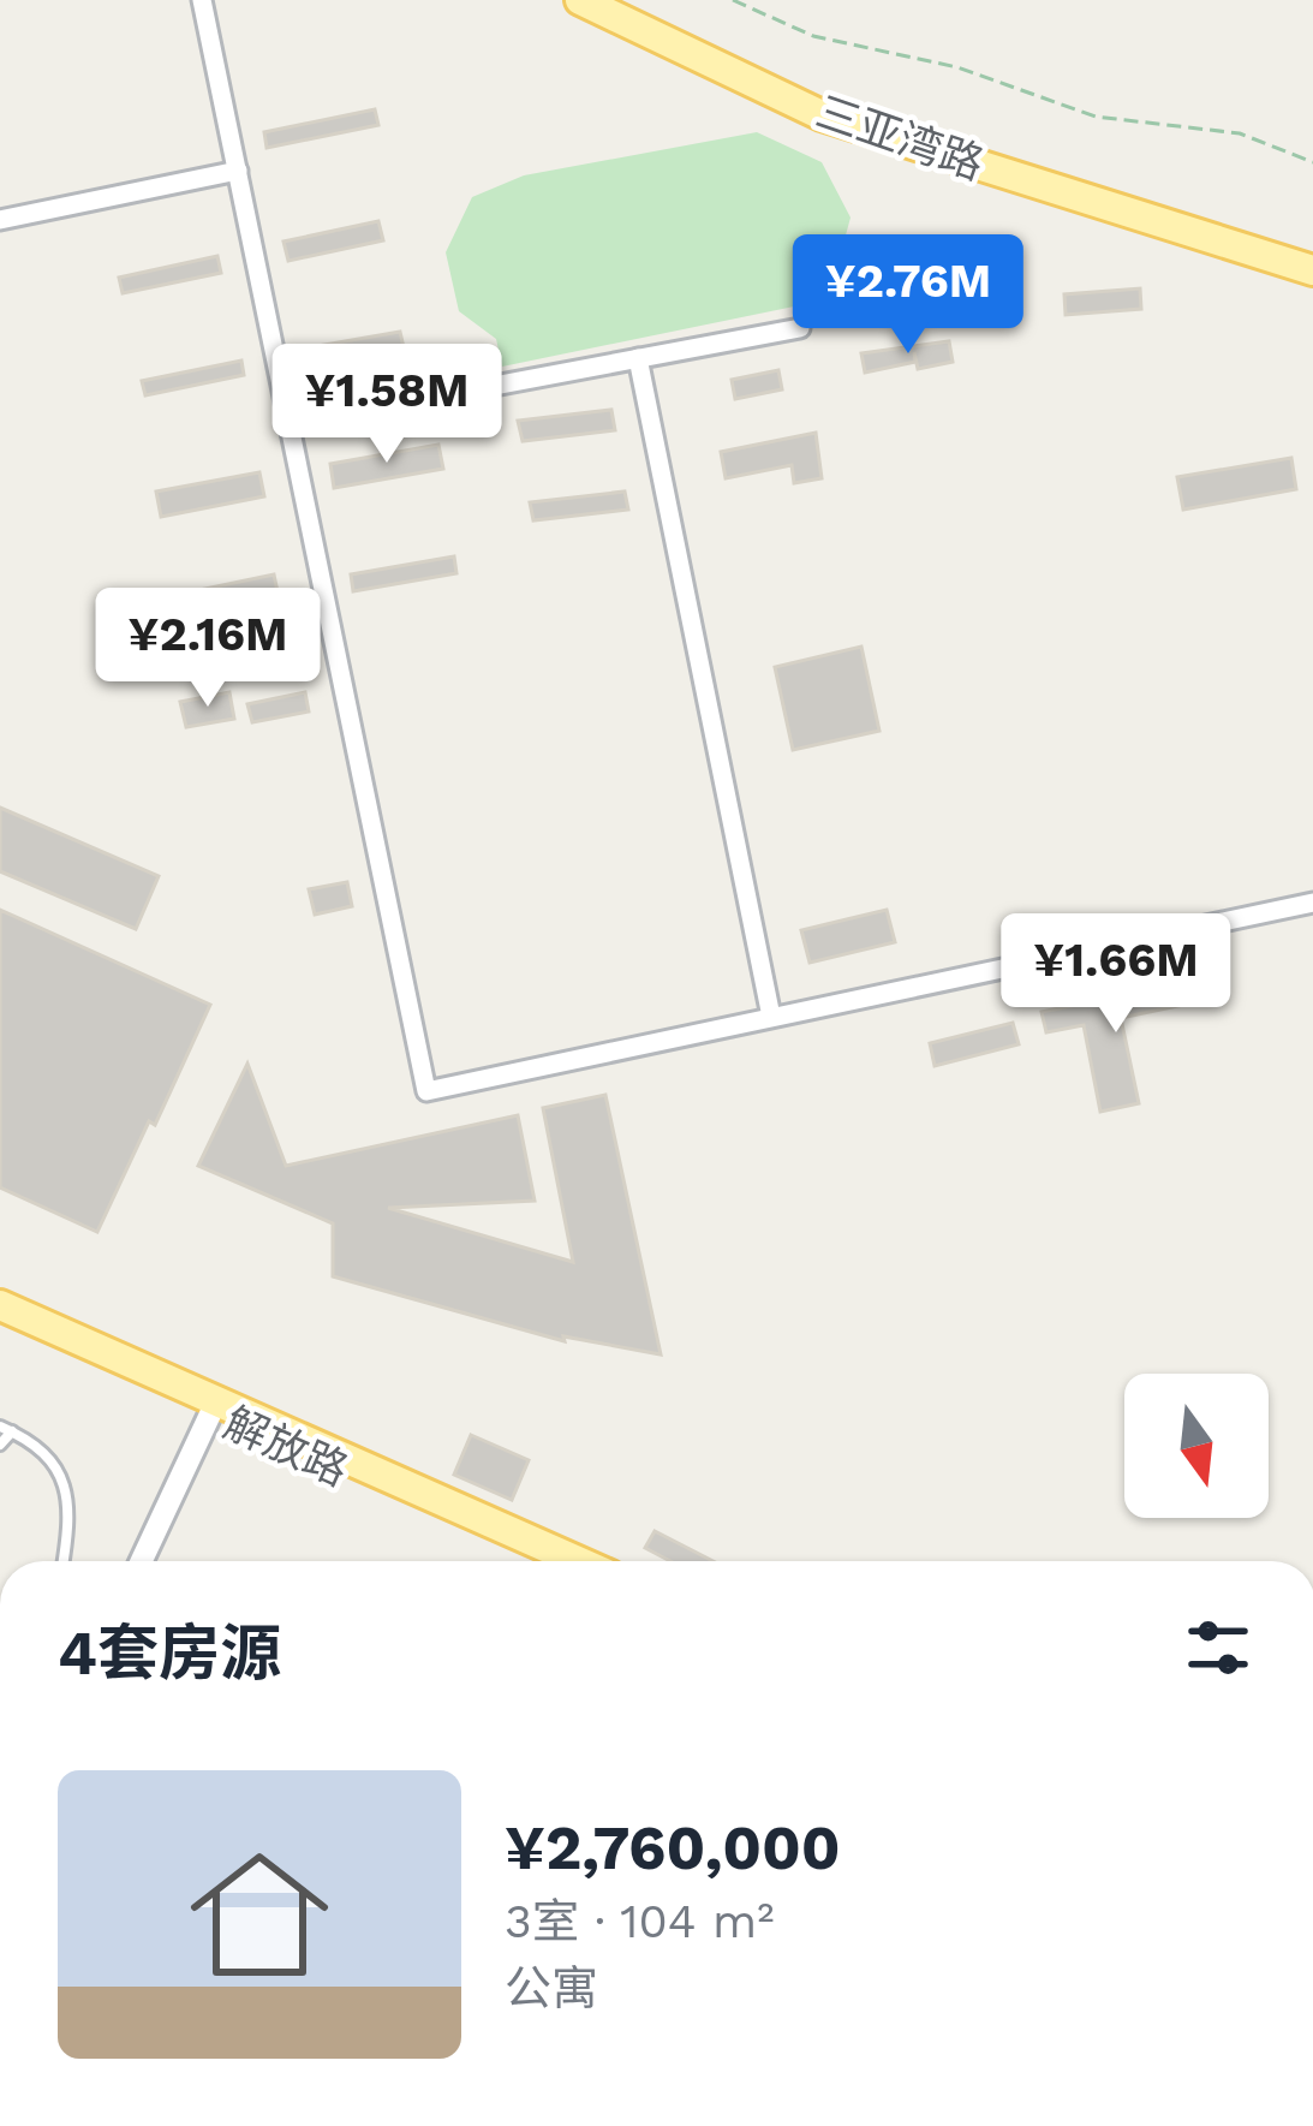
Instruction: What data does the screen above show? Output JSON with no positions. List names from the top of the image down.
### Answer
{
  "streets": {
    "main road": ["三亚湾路", "解放路"]
  },
  "north": "bottom",
  "page": {
    "price": [
      "¥2.76M",
      "¥1.58M",
      "¥2.16M",
      "¥1.66M"
    ],
    "heading": "4套房源",
    "list": [
      {
        "name": "¥2,760,000",
        "note": "3室 · 104 m² · 公寓"
      }
    ]
  }
}
